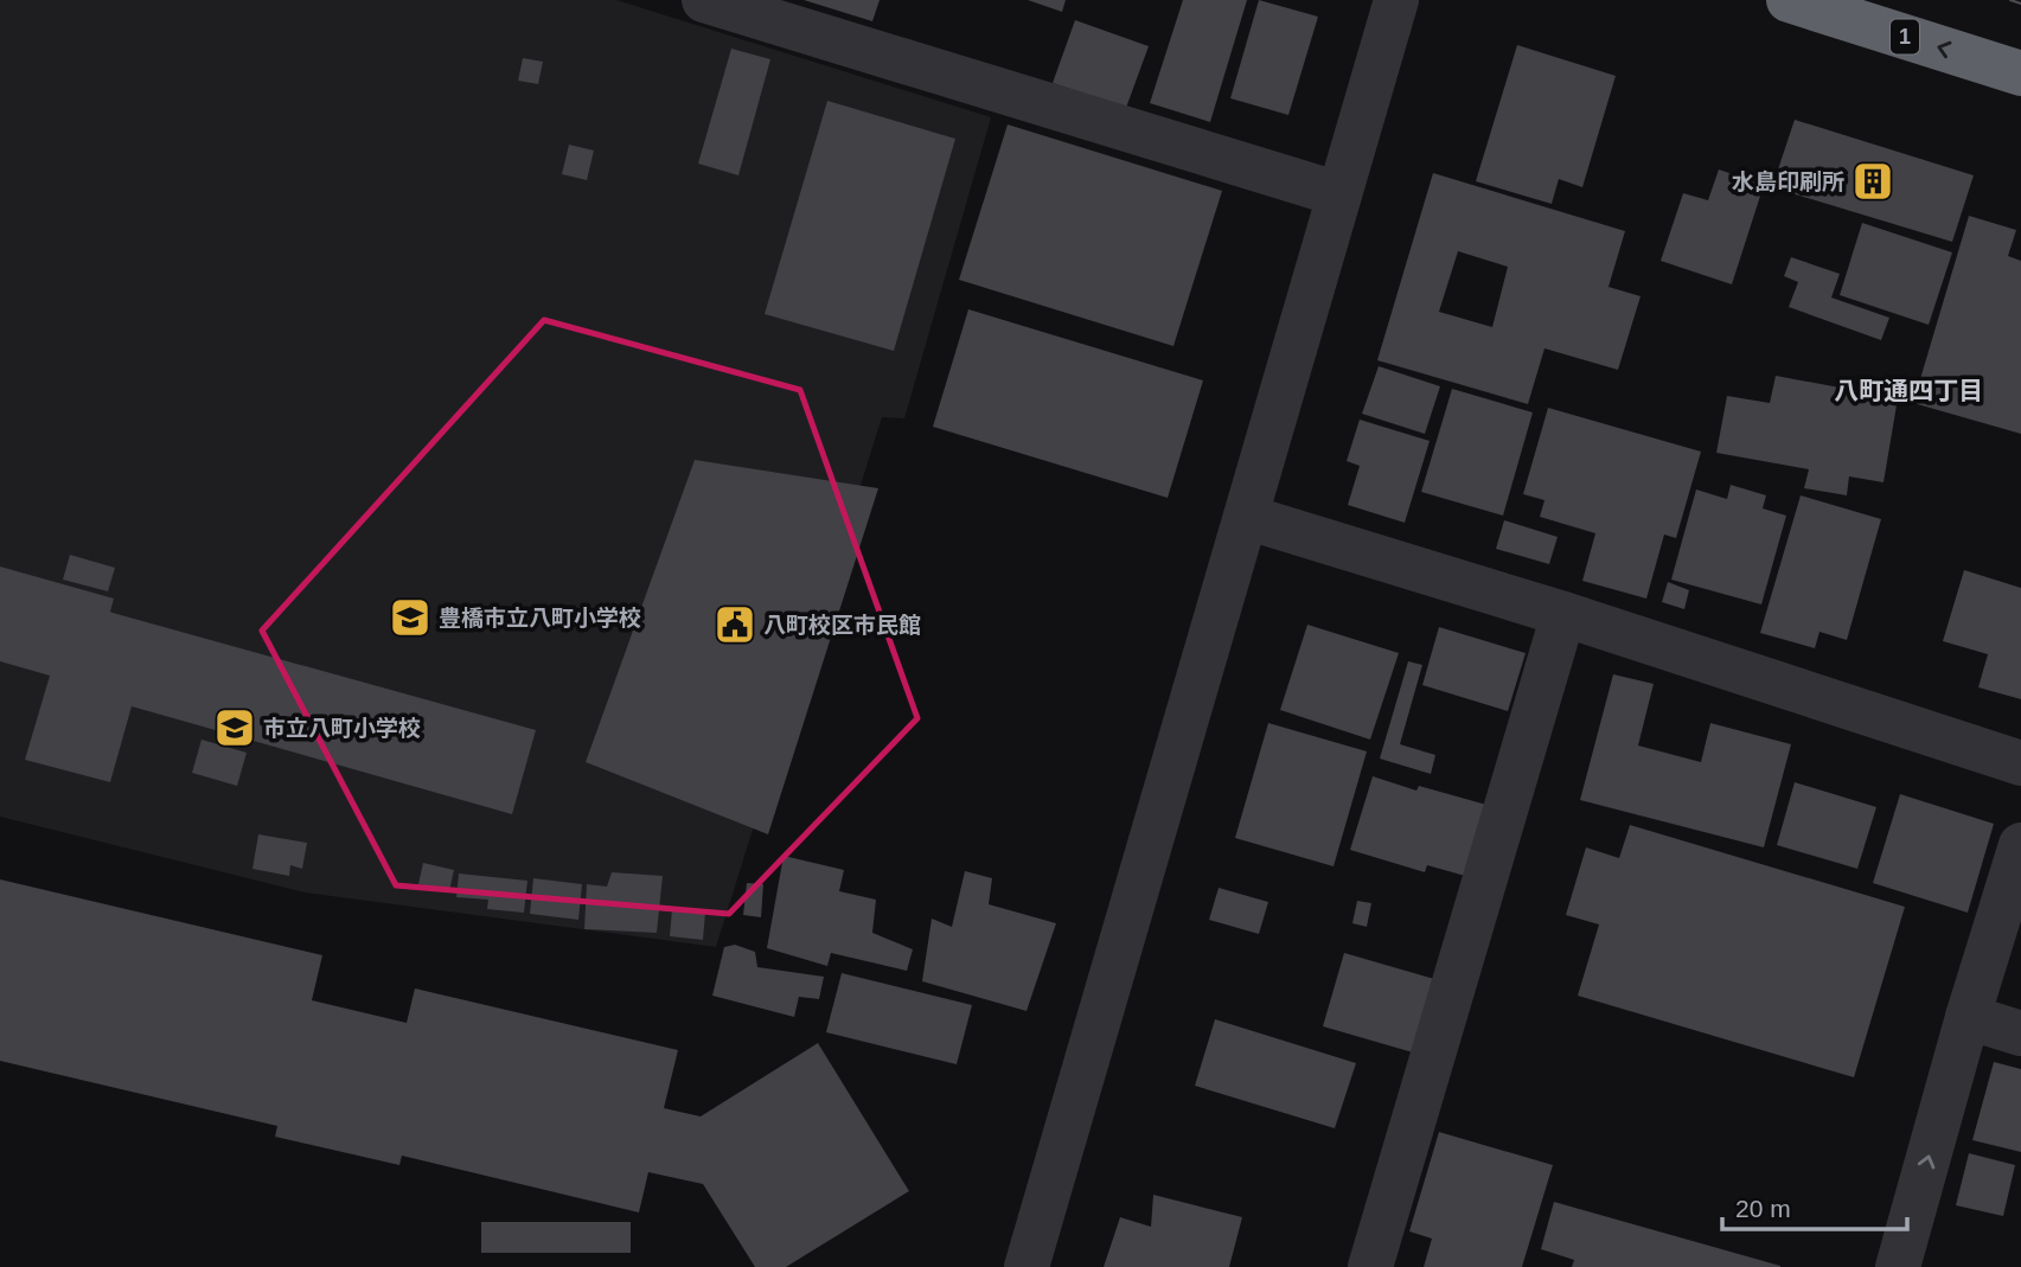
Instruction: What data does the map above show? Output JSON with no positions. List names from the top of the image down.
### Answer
{
  "streets": {
    "highway": ["1"]
  },
  "districts": ["八町通四丁目"],
  "places": {
    "building": ["水島印刷所"],
    "school or university": ["豊橋市立八町小学校", "市立八町小学校"],
    "public building": ["八町校区市民館"]
  },
  "scale_bar": "20 m"
}
